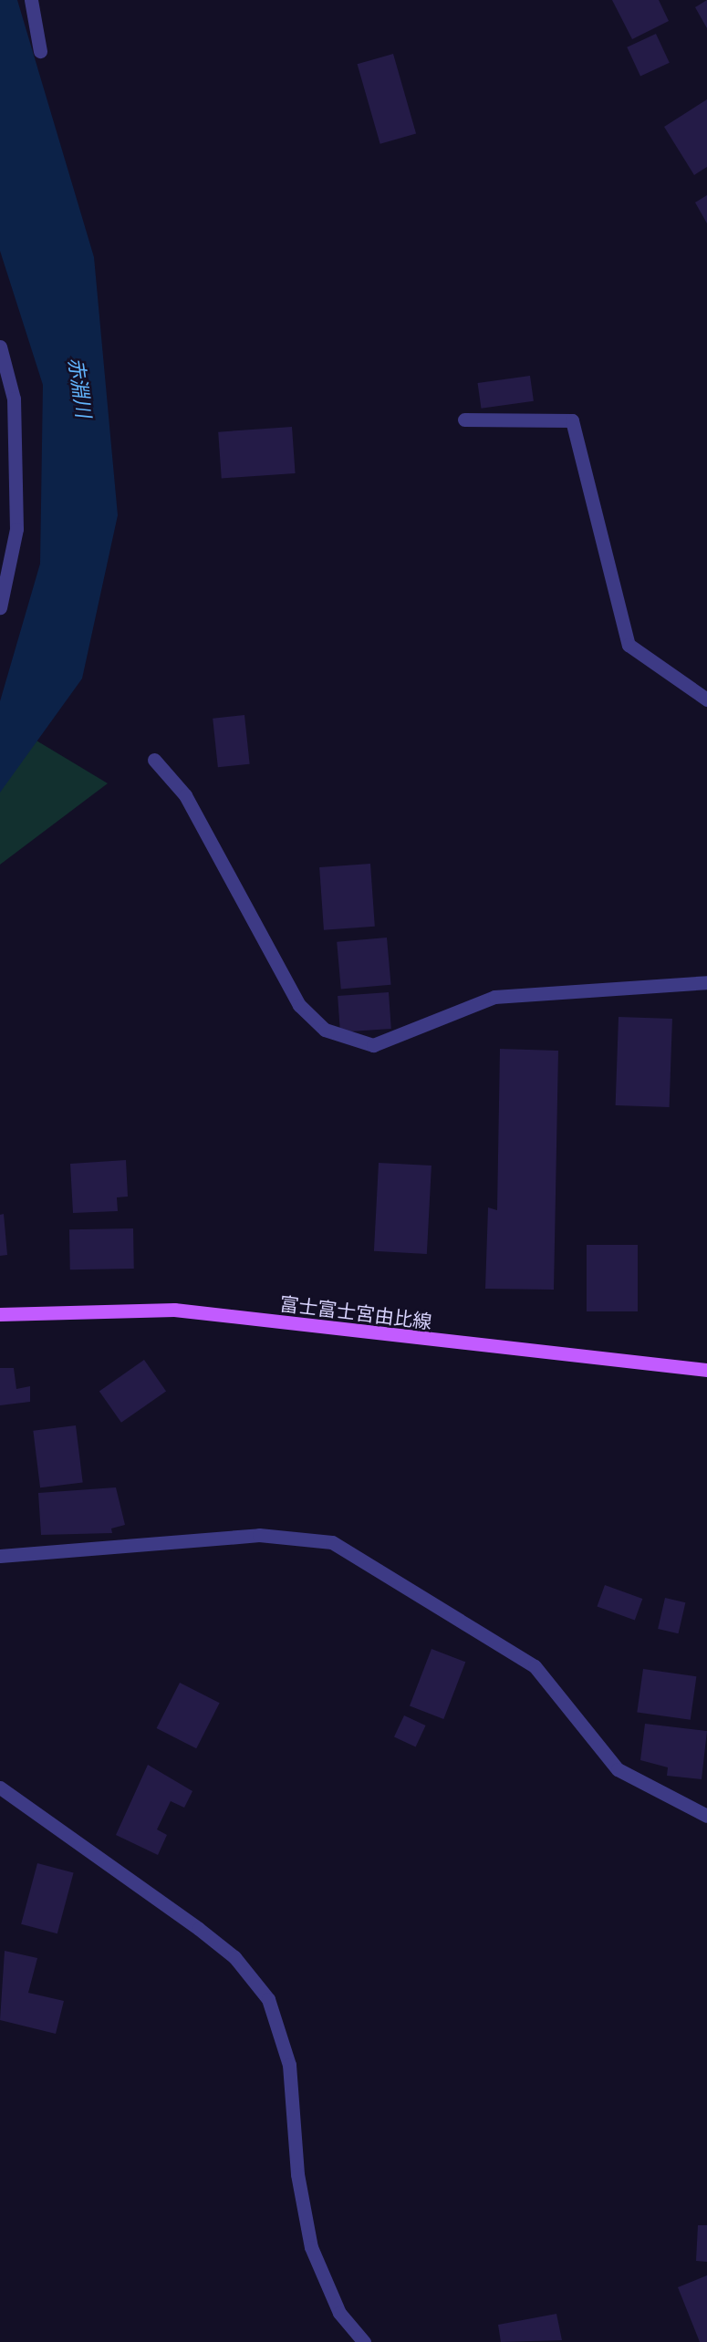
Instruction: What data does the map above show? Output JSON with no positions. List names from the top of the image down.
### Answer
{
  "streets": {
    "main road": ["富士富士宮由比線"]
  },
  "water": ["赤淵川"]
}
